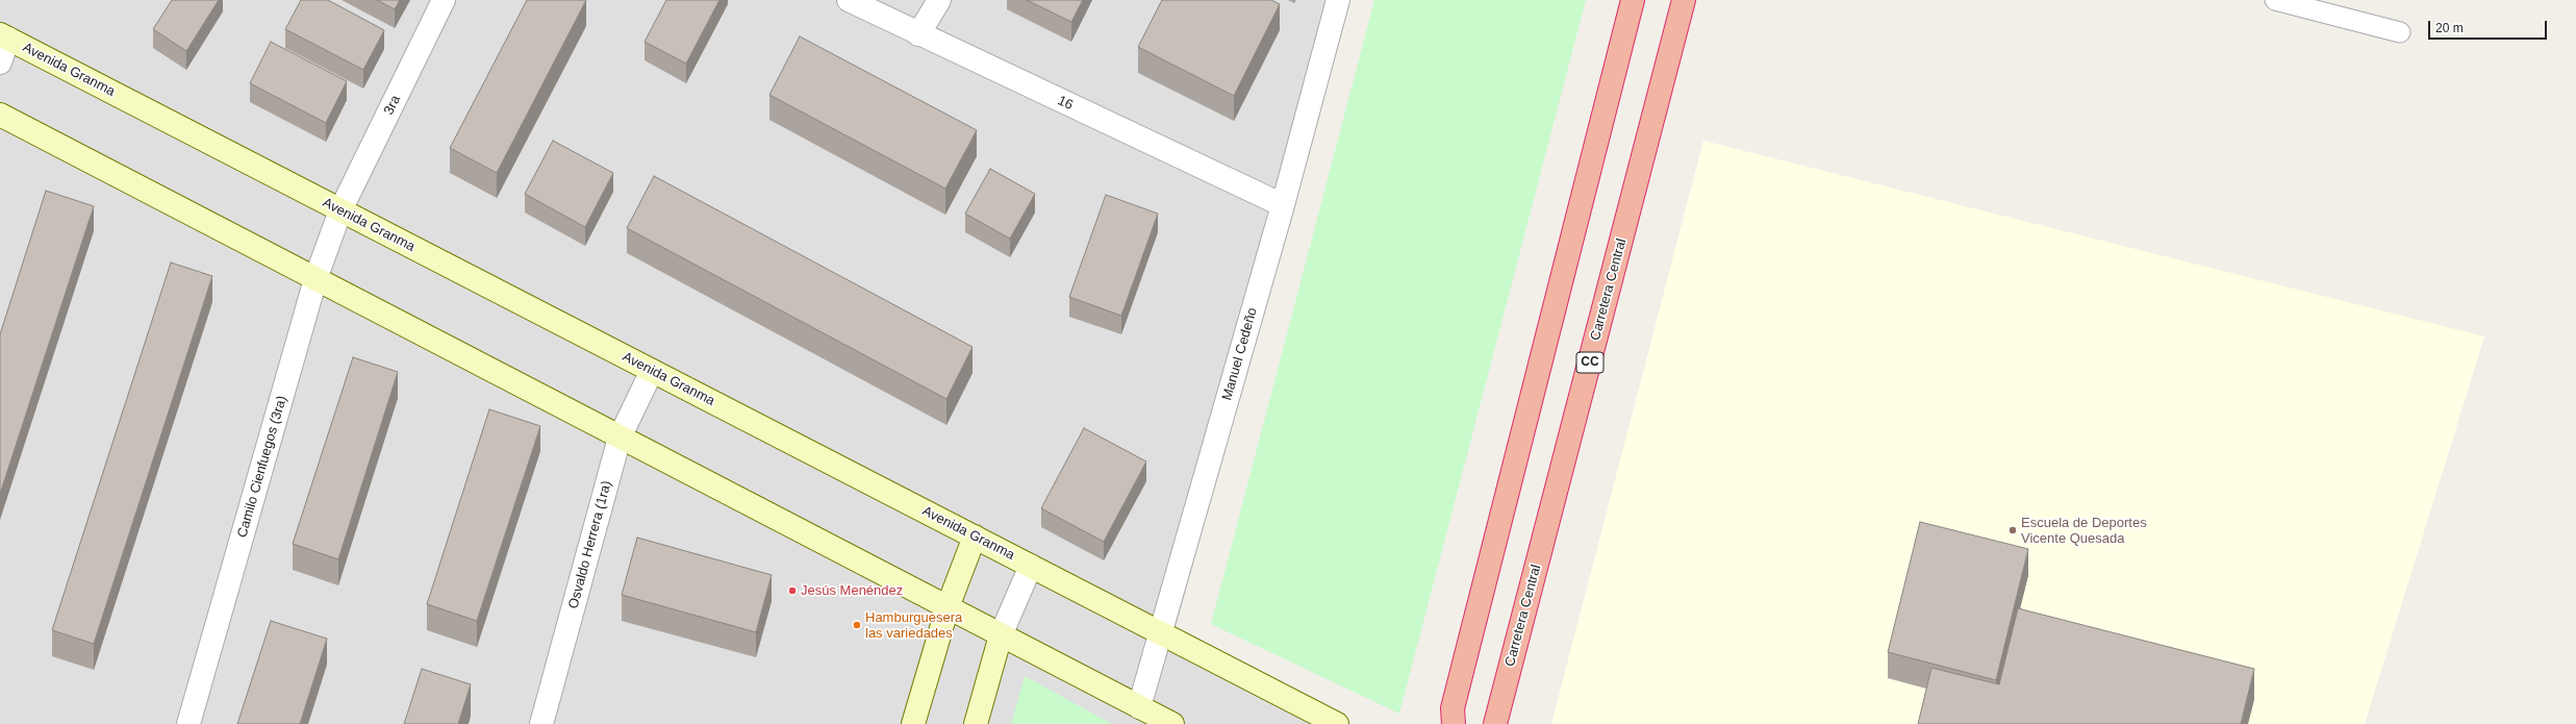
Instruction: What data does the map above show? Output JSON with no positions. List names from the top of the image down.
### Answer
{
  "streets": {
    "highway": ["Carretera Central", "CC"],
    "main road": ["Avenida Granma"],
    "street": [
      "16",
      "3ra",
      "Manuel Cedeño",
      "Camilo Cienfuegos (3ra)",
      "Osvaldo Herrera (1ra)"
    ]
  },
  "crossings": [
    ["Avenida Granma", "3ra"],
    ["Avenida Granma", "Manuel Cedeño"],
    ["Avenida Granma", "Camilo Cienfuegos (3ra)"],
    ["Avenida Granma", "Osvaldo Herrera (1ra)"],
    ["16", "Manuel Cedeño"],
    ["3ra", "Camilo Cienfuegos (3ra)"]
  ],
  "places": ["Escuela de Deportes Vicente Quesada", "Jesús Menéndez", "Hamburguesera las variedades"],
  "scale_bar": "20 m"
}
